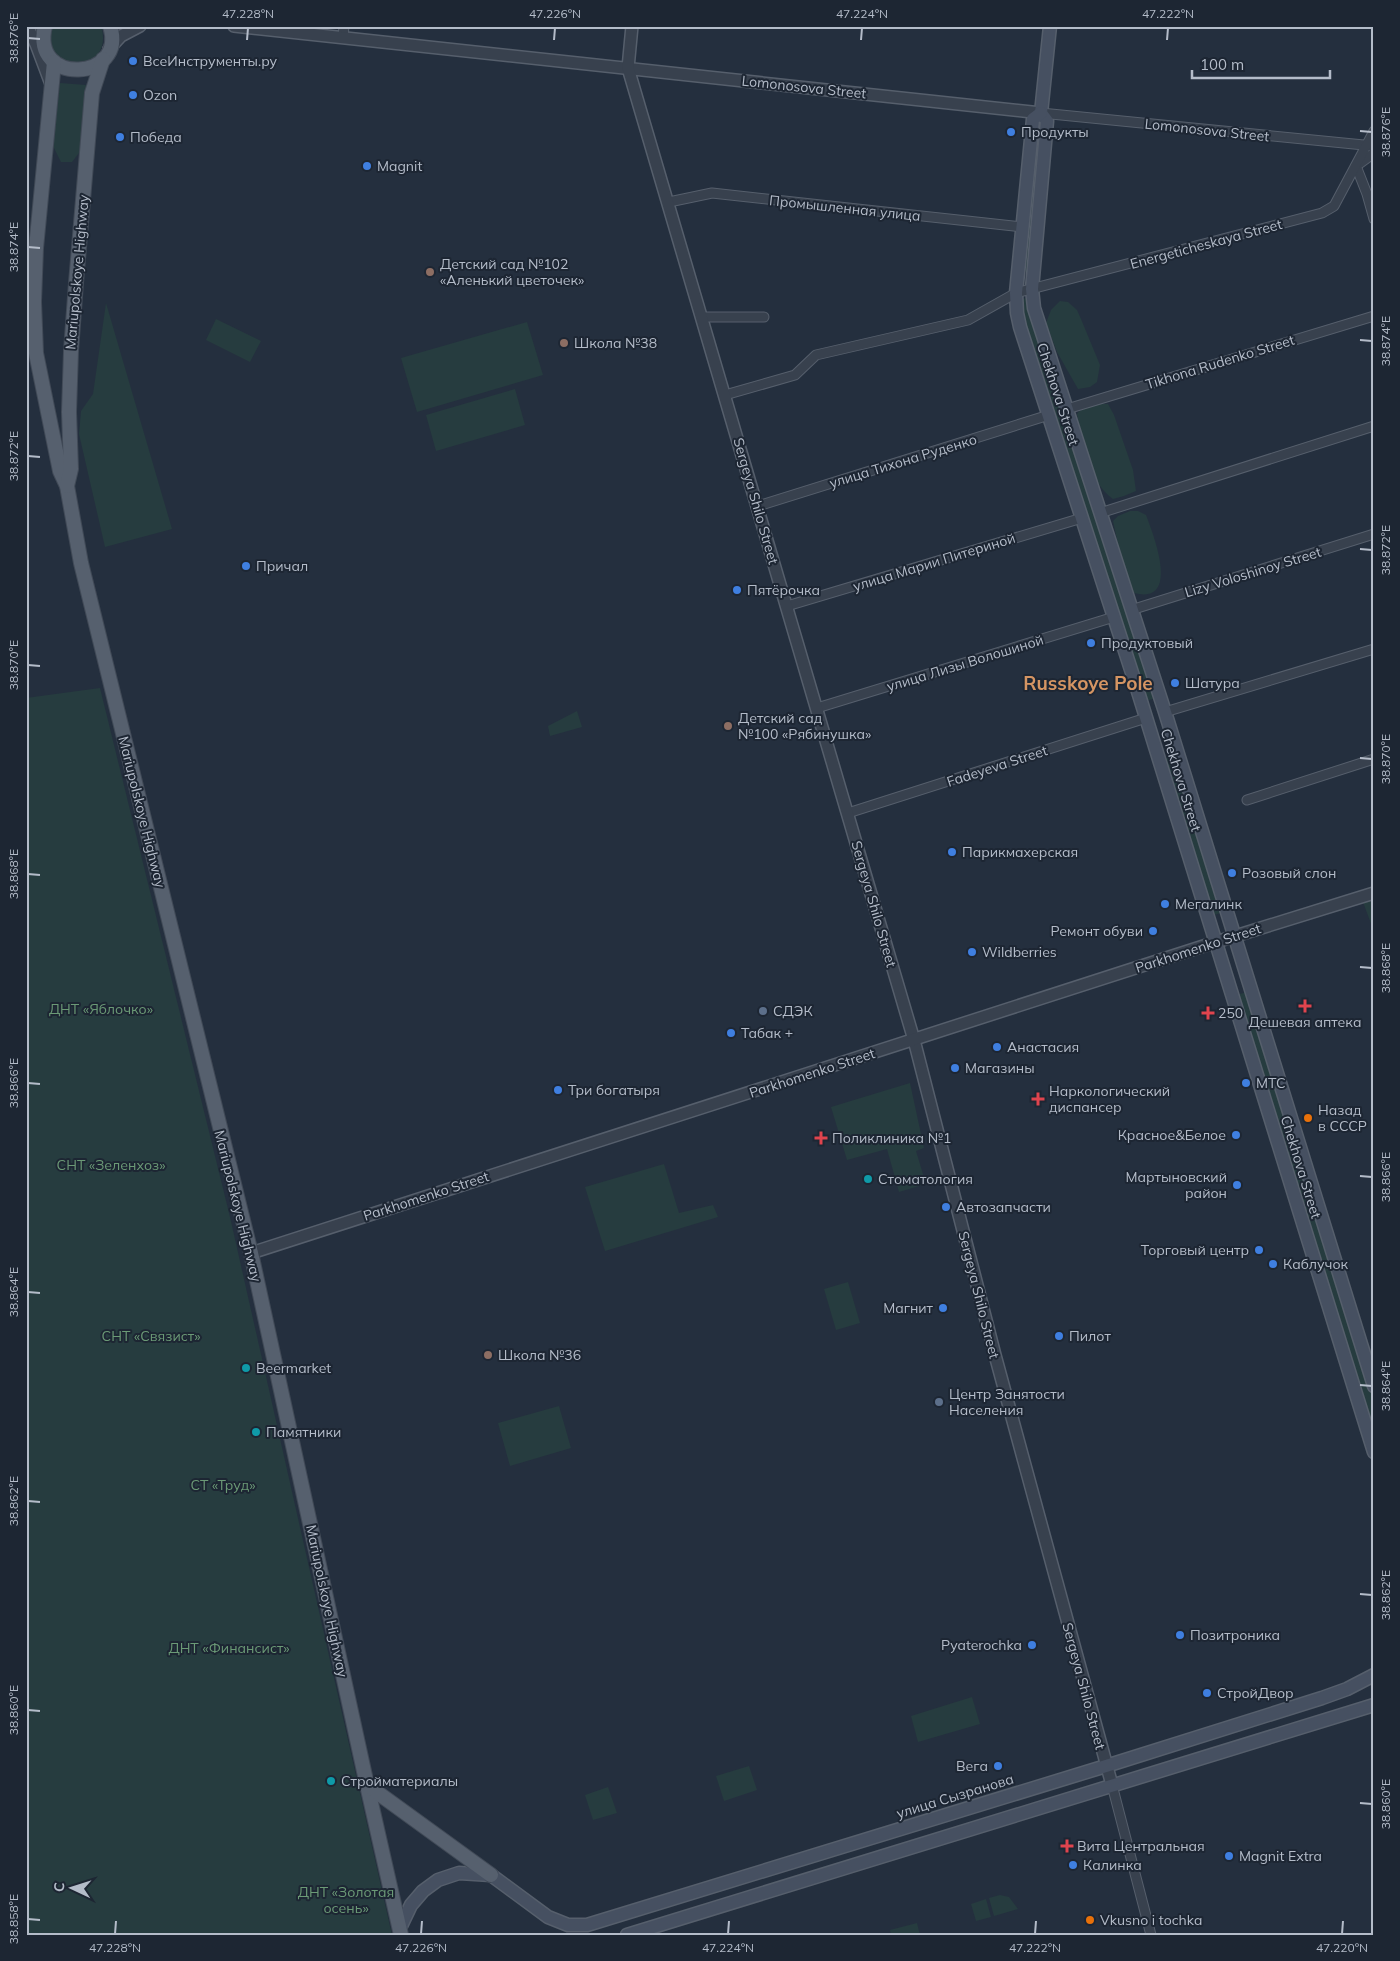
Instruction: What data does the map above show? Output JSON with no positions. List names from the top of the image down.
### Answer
{
  "streets": {
    "main road": ["Mariupolskoye Highway", "Chekhova Street", "улица Сызранова"],
    "street": [
      "Lomonosova Street",
      "Промышленная улица",
      "Energeticheskaya Street",
      "Tikhona Rudenko Street",
      "улица Тихона Руденко",
      "Sergeya Shilo Street",
      "улица Марии Питериной",
      "Lizy Voloshinoy Street",
      "улица Лизы Волошиной",
      "Fadeyeva Street",
      "Parkhomenko Street"
    ]
  },
  "crossings": [
    ["Lomonosova Street", "Energeticheskaya Street"],
    ["Lomonosova Street", "Chekhova Street"],
    ["Lomonosova Street", "Sergeya Shilo Street"],
    ["Промышленная улица", "Chekhova Street"],
    ["Промышленная улица", "Sergeya Shilo Street"],
    ["Energeticheskaya Street", "Chekhova Street"],
    ["Mariupolskoye Highway", "Parkhomenko Street"],
    ["Tikhona Rudenko Street", "Chekhova Street"],
    ["Chekhova Street", "улица Тихона Руденко"],
    ["Chekhova Street", "улица Марии Питериной"],
    ["Chekhova Street", "Lizy Voloshinoy Street"],
    ["Chekhova Street", "улица Лизы Волошиной"],
    ["Chekhova Street", "Fadeyeva Street"],
    ["Chekhova Street", "Parkhomenko Street"],
    ["улица Тихона Руденко", "Sergeya Shilo Street"],
    ["Sergeya Shilo Street", "улица Марии Питериной"],
    ["Sergeya Shilo Street", "улица Лизы Волошиной"],
    ["Sergeya Shilo Street", "Fadeyeva Street"],
    ["Sergeya Shilo Street", "Parkhomenko Street"],
    ["Sergeya Shilo Street", "улица Сызранова"]
  ],
  "districts": ["Russkoye Pole"],
  "parks": [
    "ДНТ «Яблочко»",
    "СНТ «Зеленхоз»",
    "СНТ «Связист»",
    "СТ «Труд»",
    "ДНТ «Финансист»",
    "ДНТ «Золотая осень»"
  ],
  "places": {
    "other": [
      "ВсеИнструменты.ру",
      "Ozon",
      "Продукты",
      "Победа",
      "Magnit",
      "Детский сад №102 «Аленький цветочек»",
      "Школа №38",
      "Причал",
      "Пятёрочка",
      "Продуктовый",
      "Шатура",
      "Детский сад №100 «Рябинушка»",
      "Парикмахерская",
      "Розовый слон",
      "Мегалинк",
      "Ремонт обуви",
      "Wildberries",
      "СДЭК",
      "Табак +",
      "Анастасия",
      "Магазины",
      "МТС",
      "Три богатыря",
      "Назад в СССР",
      "Красное&Белое",
      "Стоматология",
      "Мартыновский район",
      "Автозапчасти",
      "Торговый центр",
      "Каблучок",
      "Магнит",
      "Пилот",
      "Школа №36",
      "Beermarket",
      "Центр Занятости Населения",
      "Памятники",
      "Позитроника",
      "Pyaterochka",
      "СтройДвор",
      "Вега",
      "Стройматериалы",
      "Magnit Extra",
      "Калинка",
      "Vkusno i tochka"
    ],
    "health": [
      "Дешевая аптека",
      "250",
      "Наркологический диспансер",
      "Поликлиника №1",
      "Вита Центральная"
    ]
  },
  "scale_bar": "100 m",
  "north": "left",
  "coordinates": [
    "47.228°N",
    "47.226°N",
    "47.224°N",
    "47.222°N",
    "38.876°E",
    "38.874°E",
    "38.872°E",
    "38.870°E",
    "38.868°E",
    "38.866°E",
    "38.864°E",
    "38.862°E",
    "38.860°E",
    "38.858°E",
    "47.220°N"
  ]
}
